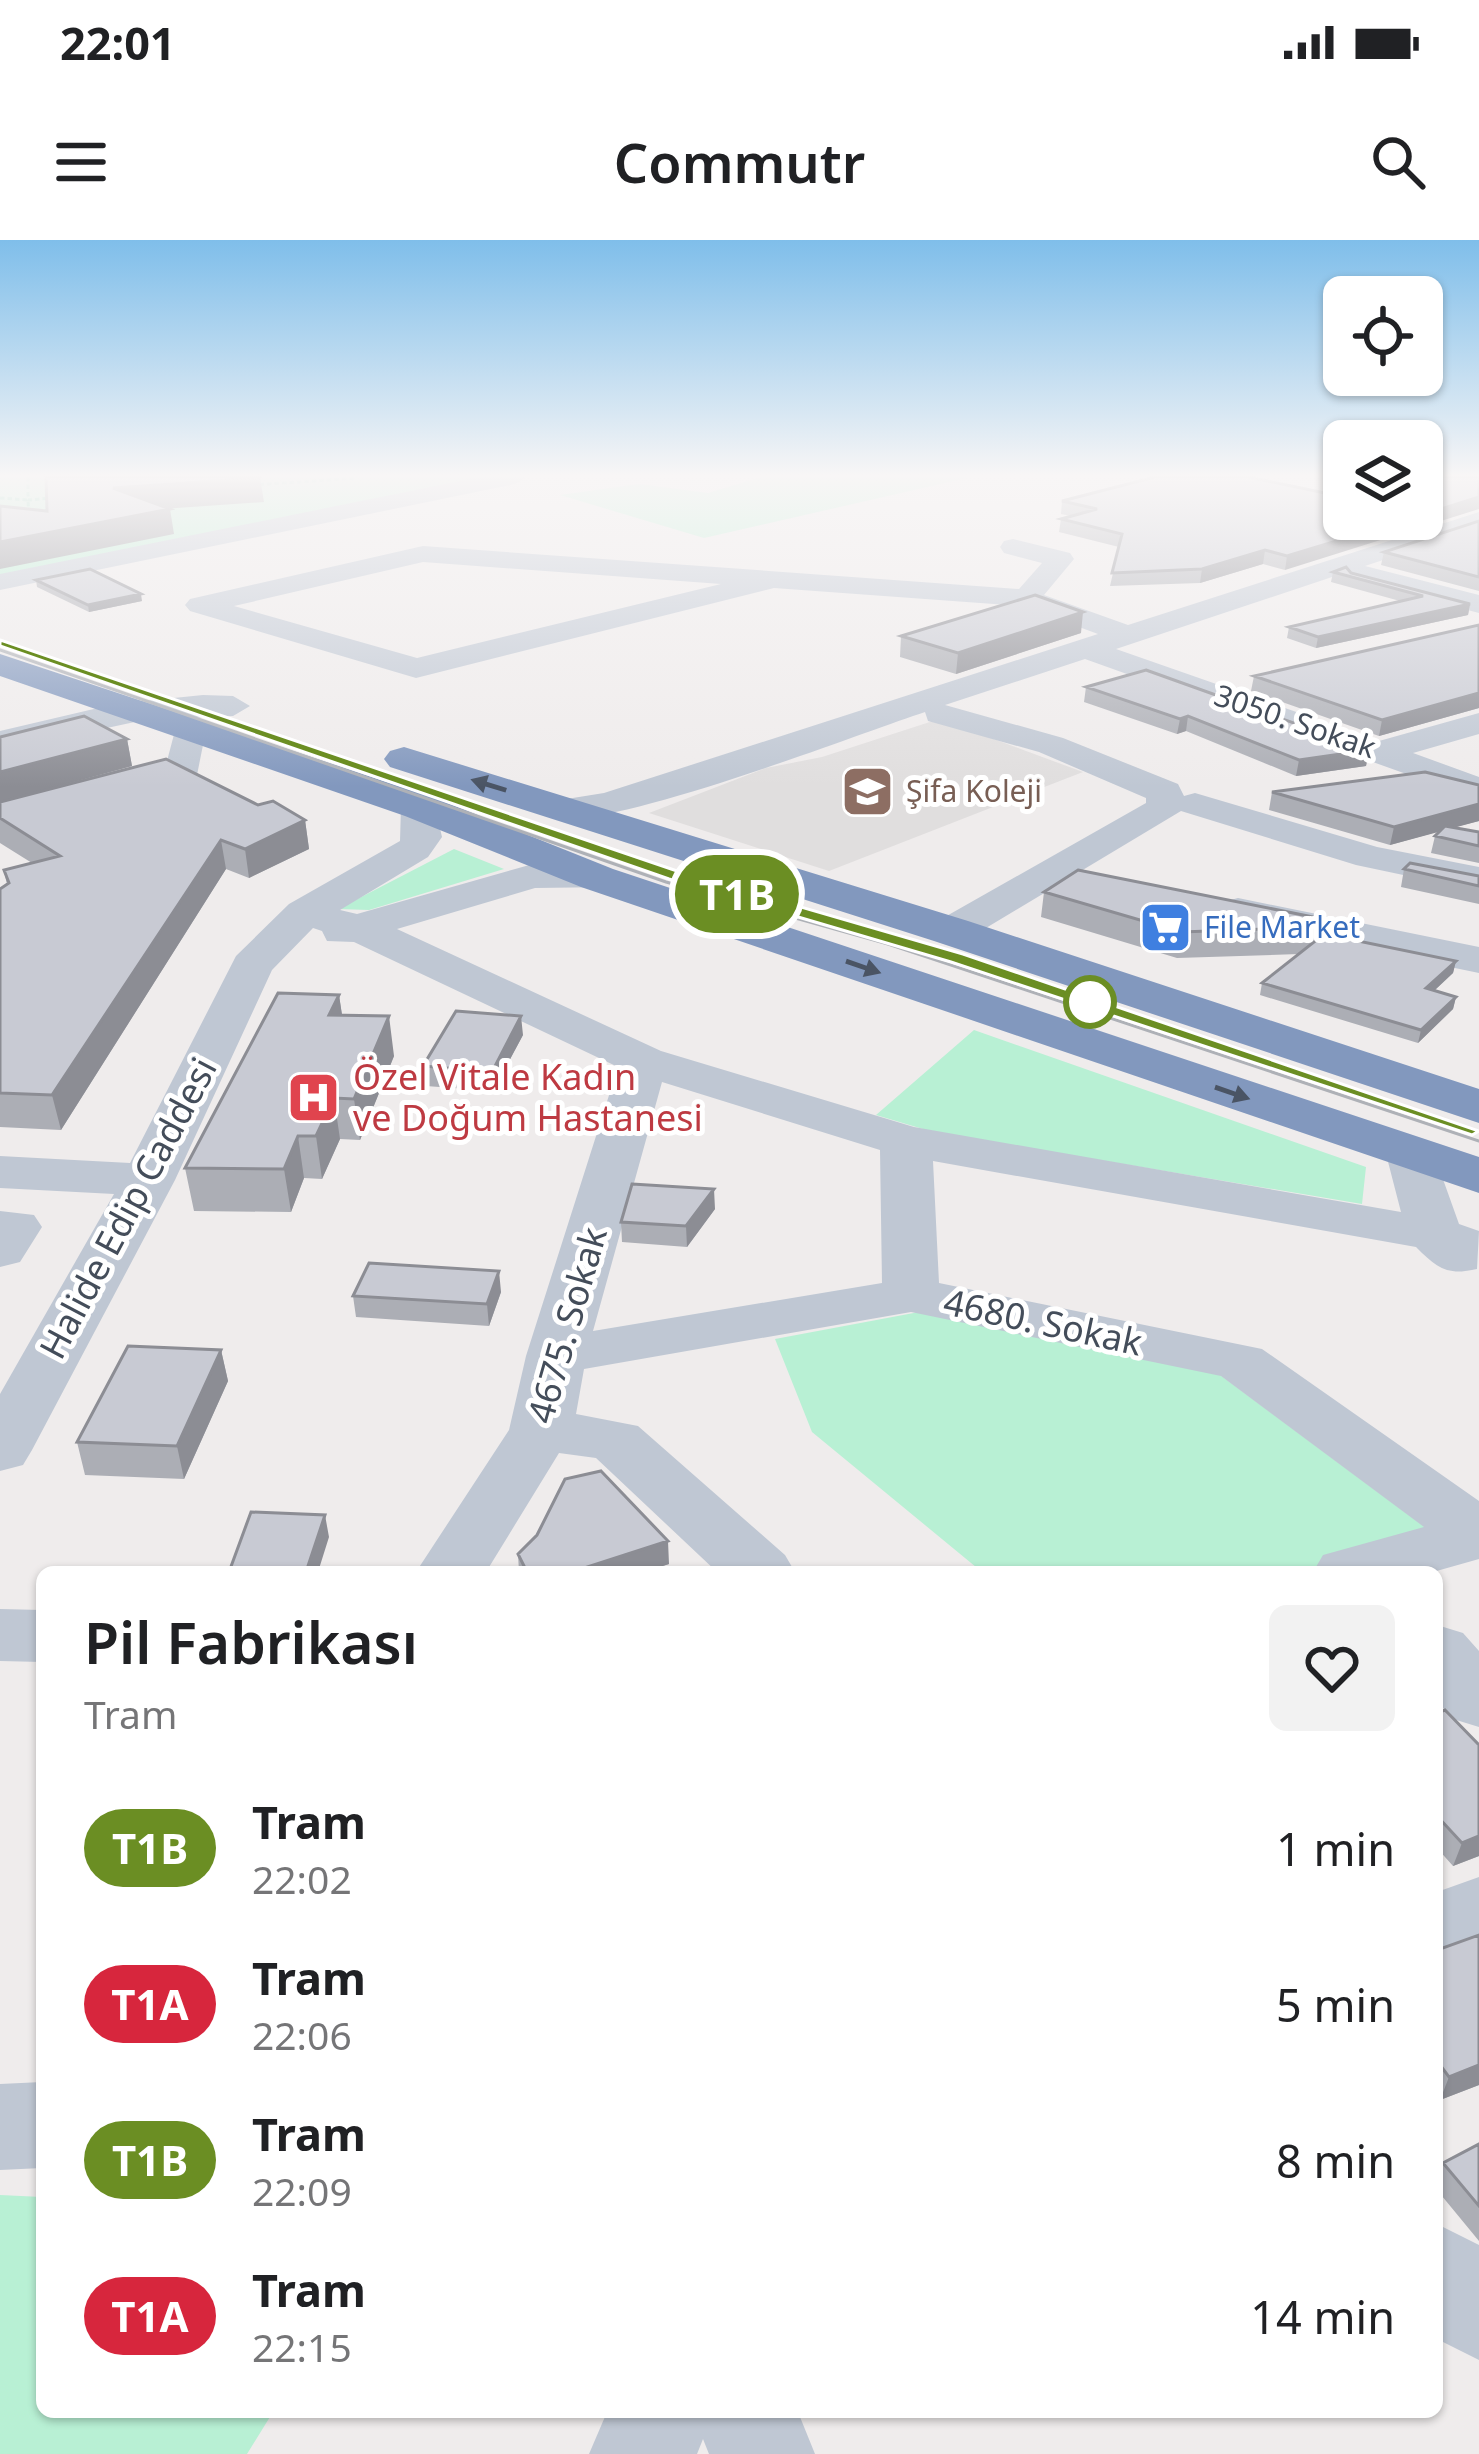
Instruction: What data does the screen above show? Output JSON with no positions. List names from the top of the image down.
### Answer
{
  "streets": {
    "street": [
      "3050. Sokak",
      "Halide Edip Caddesi",
      "4680. Sokak",
      "4675. Sokak"
    ]
  },
  "crossings": [
    ["4680. Sokak", "4675. Sokak"]
  ],
  "places": {
    "school or university": ["Şifa Koleji"],
    "supermarket": ["File Market"],
    "hospital": ["Özel Vitale Kadın ve Doğum Hastanesi"]
  },
  "lines": ["tram line T1B"],
  "page": {
    "status": "22:01",
    "header": "Commutr",
    "on_map": "T1B",
    "heading": ["Pil Fabrikası", "Tram"],
    "list": [
      {
        "mark": "T1B",
        "name": "Tram",
        "note": "22:02",
        "value": "1 min"
      },
      {
        "mark": "T1A",
        "name": "Tram",
        "note": "22:06",
        "value": "5 min"
      },
      {
        "mark": "T1B",
        "name": "Tram",
        "note": "22:09",
        "value": "8 min"
      },
      {
        "mark": "T1A",
        "name": "Tram",
        "note": "22:15",
        "value": "14 min"
      }
    ]
  }
}
